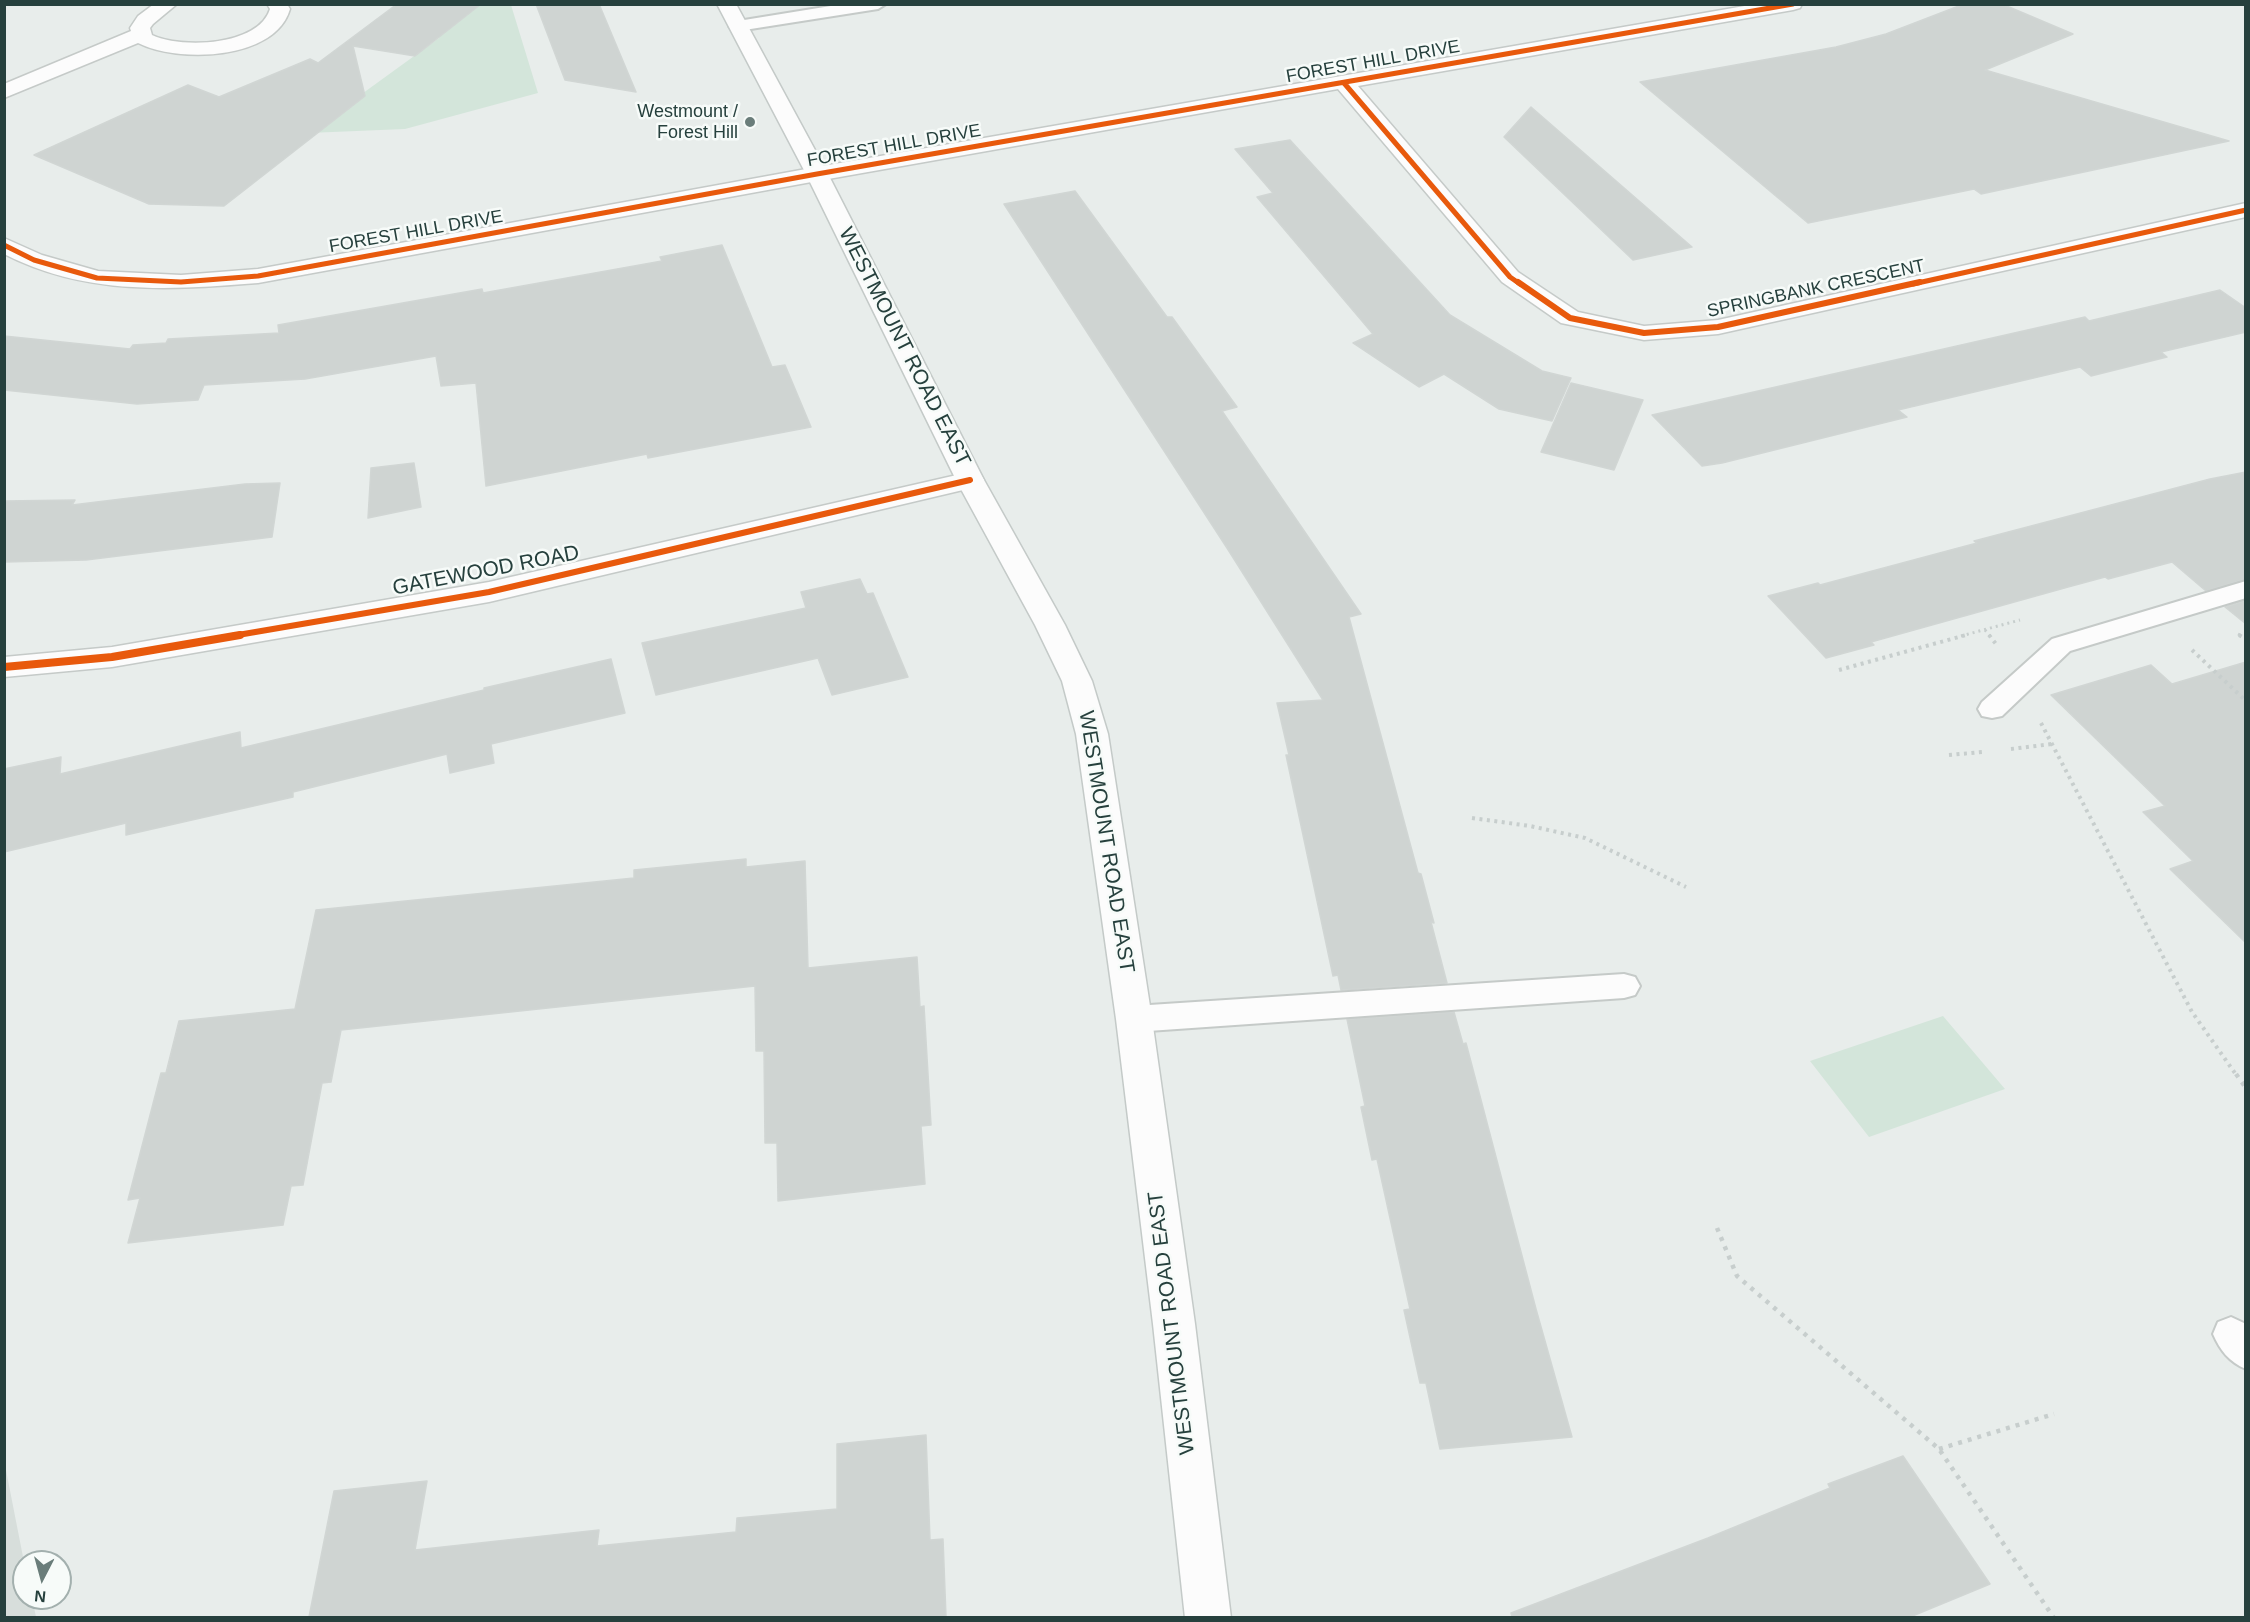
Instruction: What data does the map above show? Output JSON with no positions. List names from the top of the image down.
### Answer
{
  "streets": {
    "street": [
      "FOREST HILL DRIVE",
      "SPRINGBANK CRESCENT",
      "WESTMOUNT ROAD EAST",
      "GATEWOOD ROAD"
    ]
  },
  "crossings": [
    ["FOREST HILL DRIVE", "SPRINGBANK CRESCENT"],
    ["FOREST HILL DRIVE", "WESTMOUNT ROAD EAST"],
    ["WESTMOUNT ROAD EAST", "GATEWOOD ROAD"]
  ],
  "places": ["Westmount / Forest Hill"],
  "north": "bottom"
}
